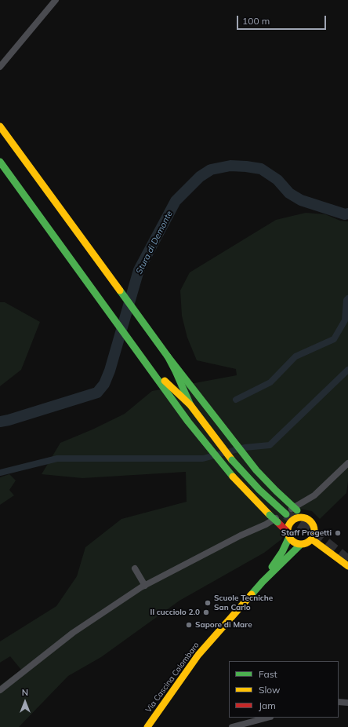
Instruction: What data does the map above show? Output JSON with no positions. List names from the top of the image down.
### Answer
{
  "streets": {
    "main road": ["Via Cascina Colombaro"]
  },
  "water": ["Stura di Demonte"],
  "places": [
    "Staff Progetti",
    "Scuole Tecniche San Carlo",
    "Il cucciolo 2.0",
    "Sapore di Mare"
  ],
  "legend": ["Fast", "Slow", "Jam"],
  "scale_bar": "100 m",
  "north": "top"
}
